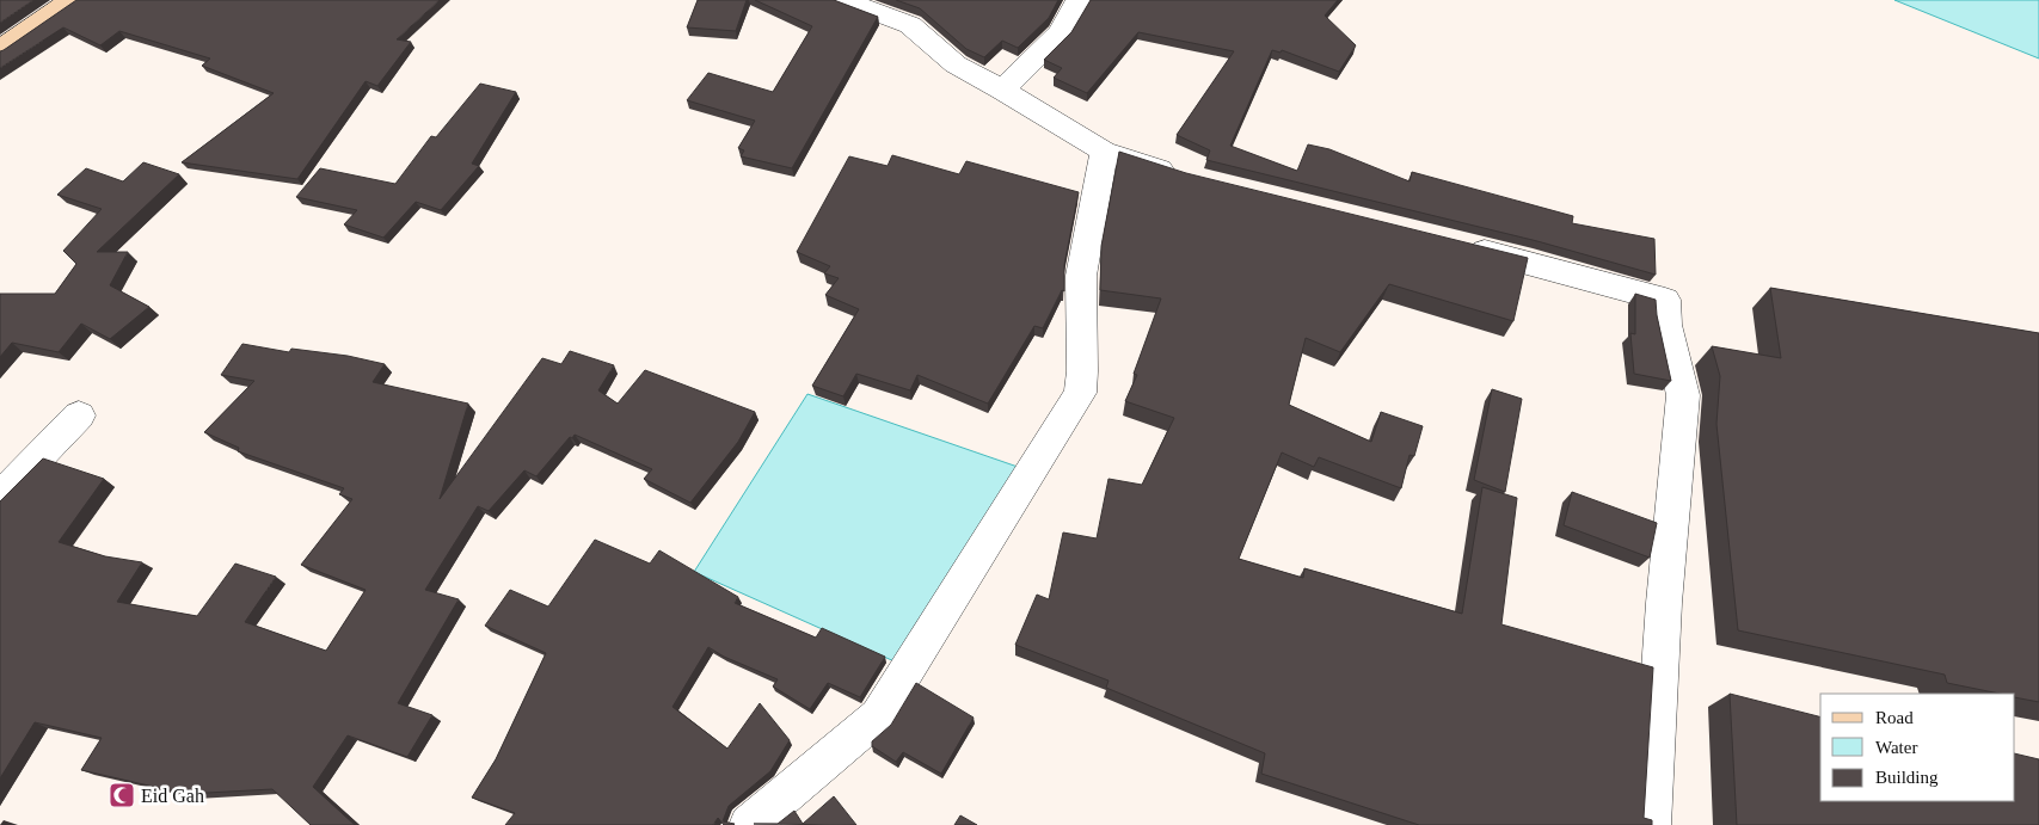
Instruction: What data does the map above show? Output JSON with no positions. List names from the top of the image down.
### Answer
{
  "places": {
    "mosque": ["Eid Gah"]
  },
  "legend": ["Road", "Water", "Building"]
}
